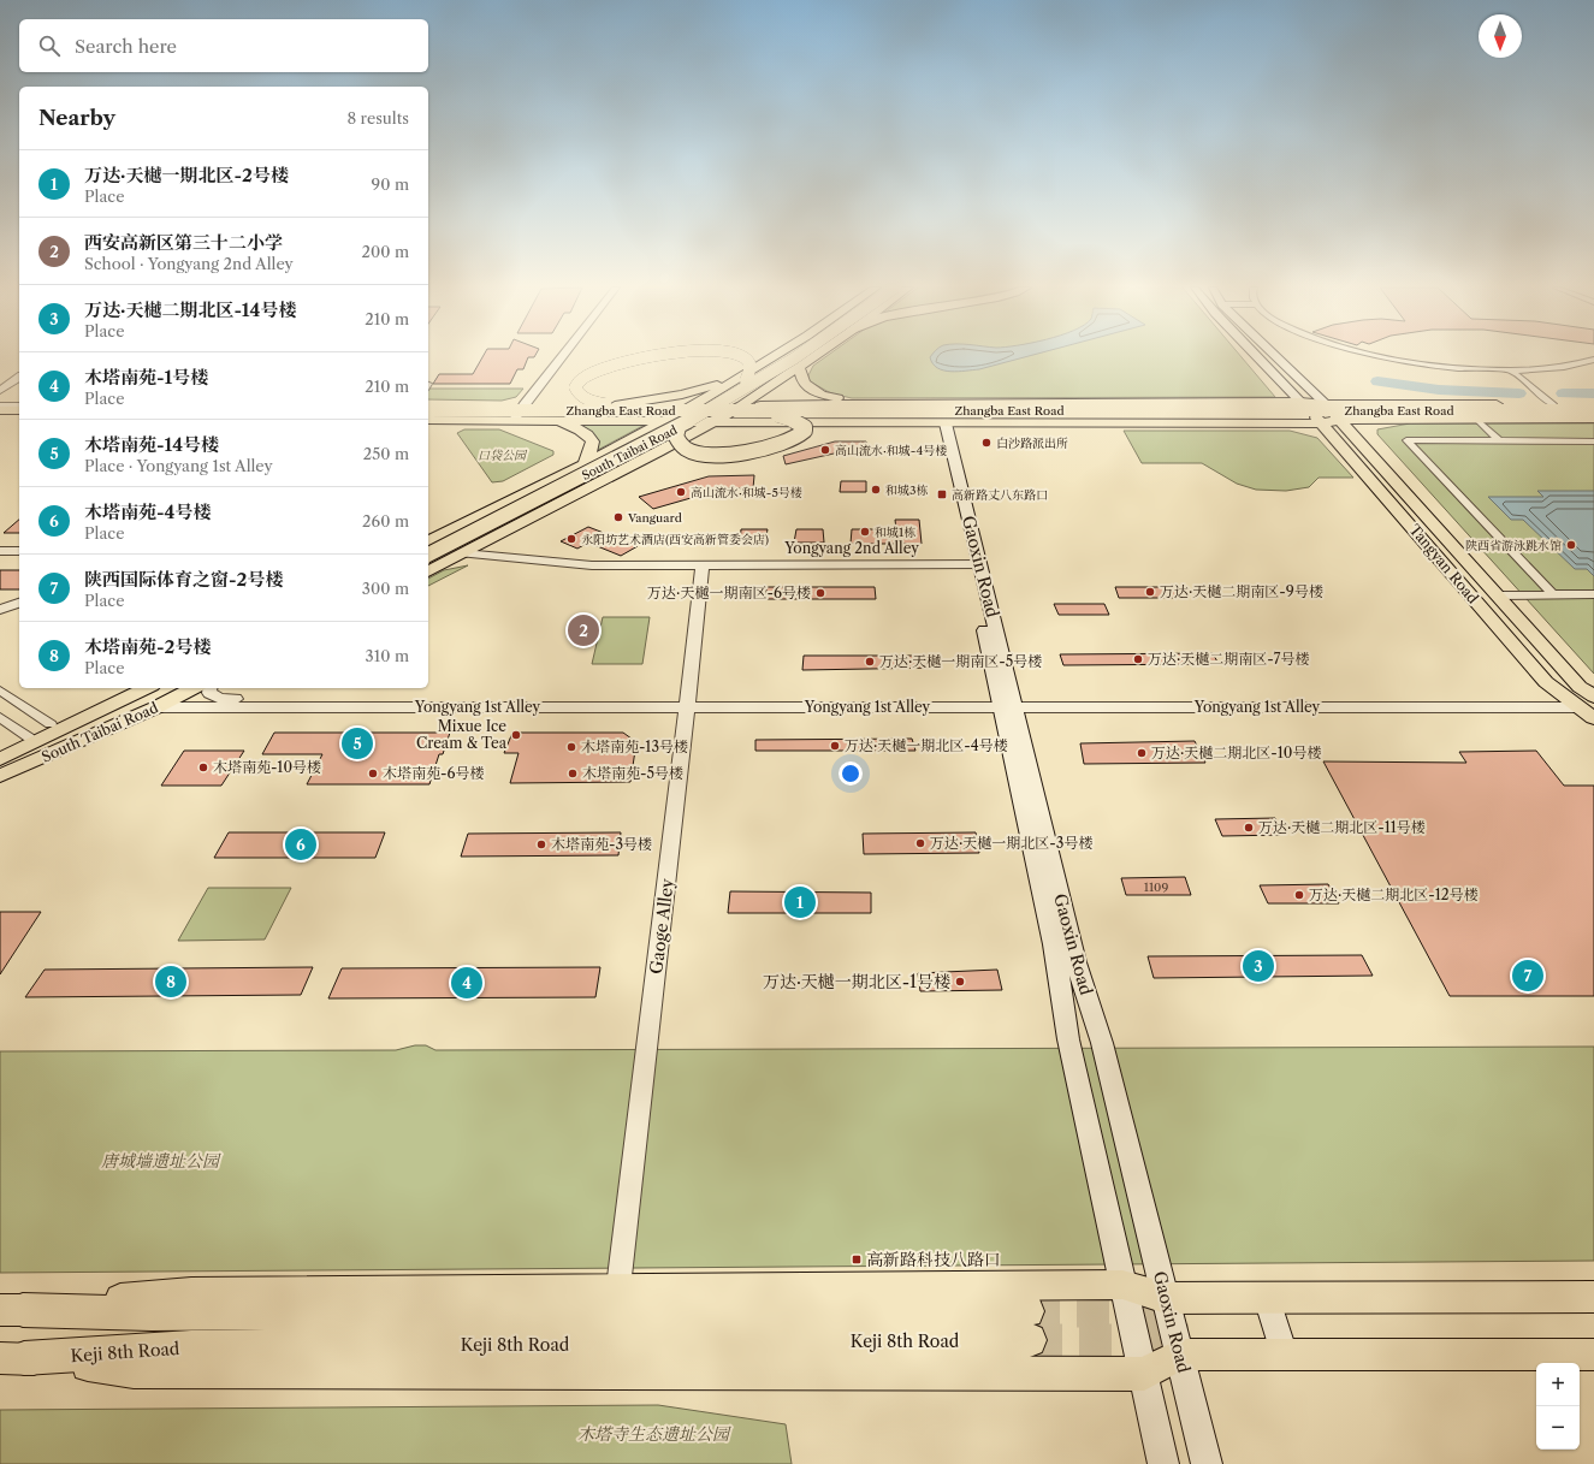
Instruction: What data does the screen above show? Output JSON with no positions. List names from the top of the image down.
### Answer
{
  "streets": {
    "highway": ["Keji 8th Road"],
    "main road": [
      "Zhangba East Road",
      "South Taibai Road",
      "Tangyan Road",
      "Gaoxin Road"
    ],
    "street": ["Yongyang 2nd Alley", "Yongyang 1st Alley", "Gaoge Alley"]
  },
  "crossings": [
    ["Zhangba East Road", "South Taibai Road"],
    ["Zhangba East Road", "Tangyan Road"],
    ["South Taibai Road", "Yongyang 2nd Alley"],
    ["South Taibai Road", "Yongyang 1st Alley"],
    ["Yongyang 2nd Alley", "Gaoxin Road"],
    ["Yongyang 2nd Alley", "Gaoge Alley"],
    ["Tangyan Road", "Yongyang 1st Alley"],
    ["Gaoxin Road", "Yongyang 1st Alley"],
    ["Yongyang 1st Alley", "Gaoge Alley"]
  ],
  "parks": ["口袋公园", "唐城墙遗址公园", "木塔寺生态遗址公园"],
  "places": {
    "other": [
      "白沙路派出所",
      "高山流水·和城-4号楼",
      "和城3栋",
      "高山流水·和城-5号楼",
      "Vanguard",
      "和城1栋",
      "永阳坊艺术酒店(西安高新管委会店)",
      "陕西省游泳跳水馆",
      "万达·天樾二期南区-9号楼",
      "万达·天樾一期南区-6号楼",
      "万达·天樾二期南区-7号楼",
      "万达·天樾一期南区-5号楼",
      "Mixue Ice Cream & Tea",
      "万达·天樾一期北区-4号楼",
      "木塔南苑-13号楼",
      "万达·天樾二期北区-10号楼",
      "木塔南苑-10号楼",
      "木塔南苑-6号楼",
      "木塔南苑-5号楼",
      "万达·天樾二期北区-11号楼",
      "万达·天樾一期北区-3号楼",
      "木塔南苑-3号楼",
      "万达·天樾二期北区-12号楼",
      "万达·天樾一期北区-1号楼"
    ],
    "transit": ["高新路丈八东路口", "高新路科技八路口"]
  },
  "house_numbers": ["1109"],
  "north": "bottom",
  "page": {
    "search": "Search here",
    "heading": ["Nearby", "8 results"],
    "list": [
      {
        "mark": "1",
        "name": "万达·天樾一期北区-2号楼",
        "note": "Place",
        "value": "90 m"
      },
      {
        "mark": "2",
        "name": "西安高新区第三十二小学",
        "note": "School · Yongyang 2nd Alley",
        "value": "200 m"
      },
      {
        "mark": "3",
        "name": "万达·天樾二期北区-14号楼",
        "note": "Place",
        "value": "210 m"
      },
      {
        "mark": "4",
        "name": "木塔南苑-1号楼",
        "note": "Place",
        "value": "210 m"
      },
      {
        "mark": "5",
        "name": "木塔南苑-14号楼",
        "note": "Place · Yongyang 1st Alley",
        "value": "250 m"
      },
      {
        "mark": "6",
        "name": "木塔南苑-4号楼",
        "note": "Place",
        "value": "260 m"
      },
      {
        "mark": "7",
        "name": "陕西国际体育之窗-2号楼",
        "note": "Place",
        "value": "300 m"
      },
      {
        "mark": "8",
        "name": "木塔南苑-2号楼",
        "note": "Place",
        "value": "310 m"
      }
    ],
    "pins": [
      "2",
      "5",
      "6",
      "1",
      "3",
      "7",
      "8",
      "4"
    ],
    "map_buttons": ["+", "−"]
  }
}
